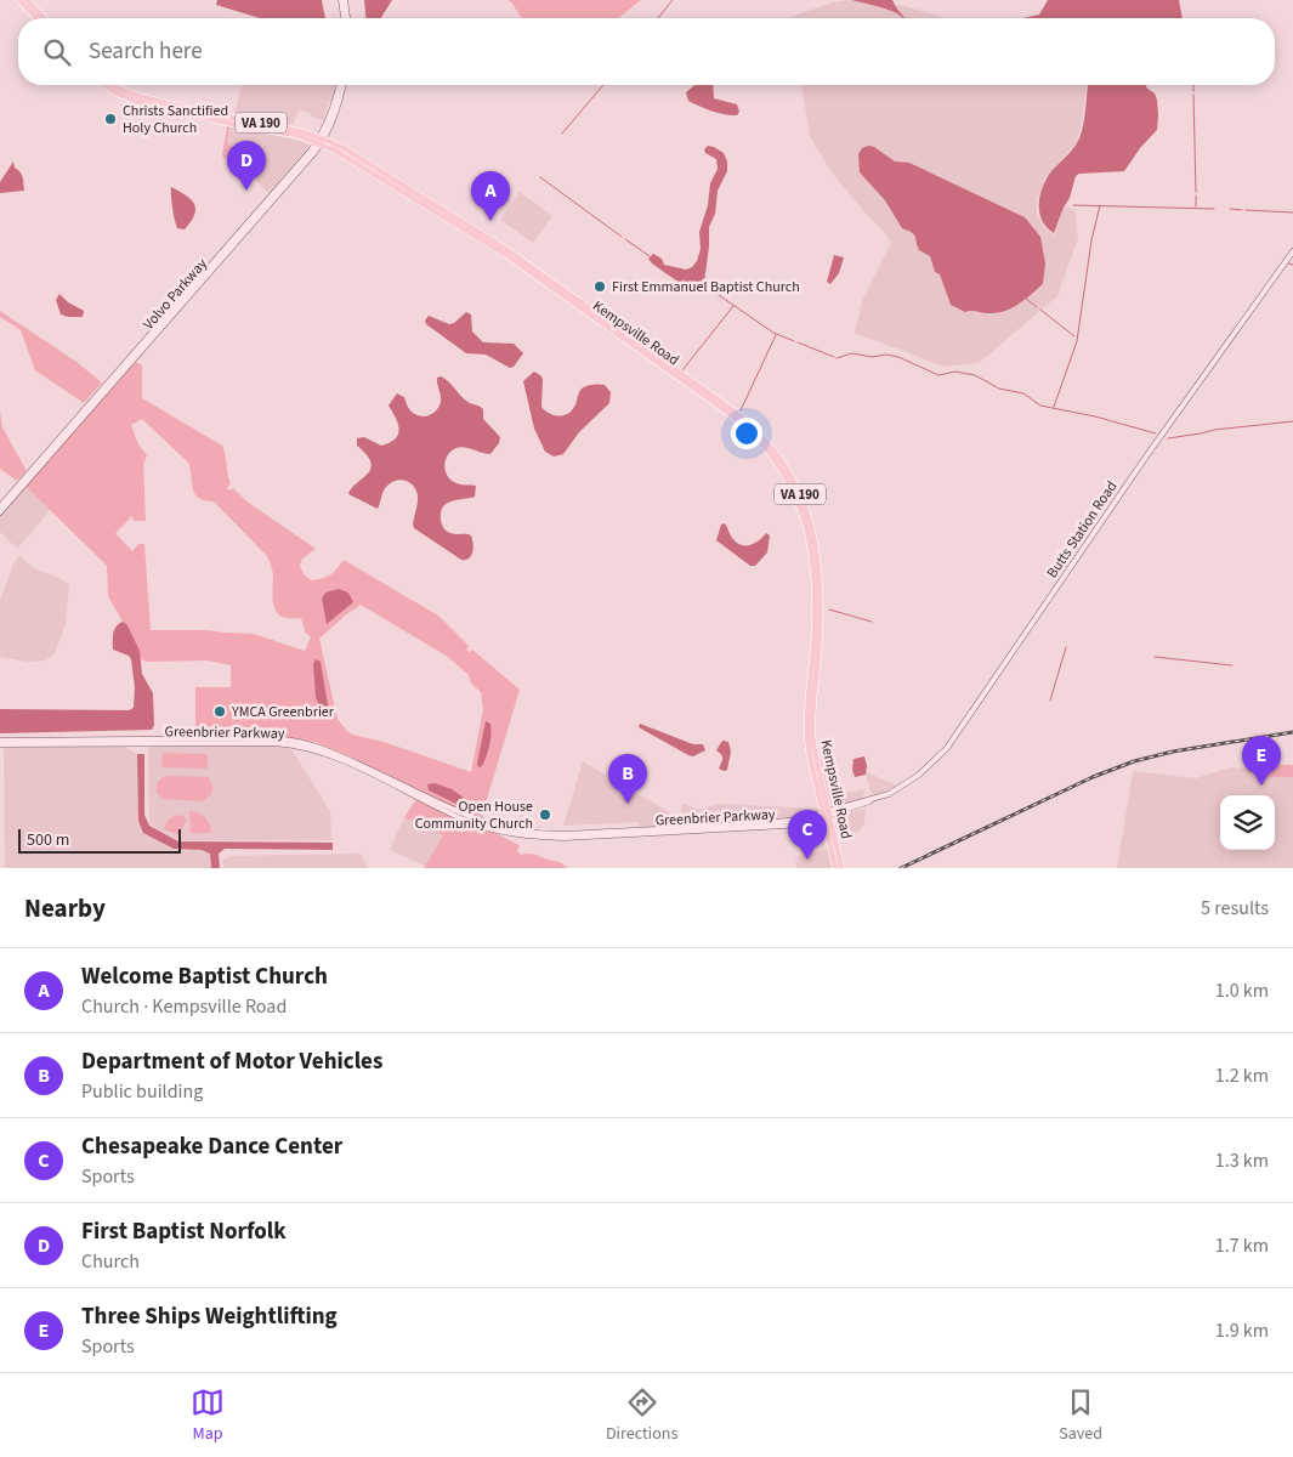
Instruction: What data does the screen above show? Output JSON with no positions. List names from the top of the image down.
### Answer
{
  "streets": {
    "main road": [
      "VA 190",
      "Volvo Parkway",
      "Kempsville Road",
      "Butts Station Road",
      "Greenbrier Parkway"
    ]
  },
  "crossings": [
    ["Volvo Parkway", "Kempsville Road"],
    ["Kempsville Road", "Butts Station Road"],
    ["Kempsville Road", "Greenbrier Parkway"],
    ["Butts Station Road", "Greenbrier Parkway"]
  ],
  "places": [
    "Christs Sanctified Holy Church",
    "First Emmanuel Baptist Church",
    "YMCA Greenbrier",
    "Open House Community Church"
  ],
  "scale_bar": "500 m",
  "page": {
    "search": "Search here",
    "pins": [
      "D",
      "A",
      "E",
      "B",
      "C"
    ],
    "scale": "500 m",
    "heading": ["Nearby", "5 results"],
    "list": [
      {
        "mark": "A",
        "name": "Welcome Baptist Church",
        "note": "Church · Kempsville Road",
        "value": "1.0 km"
      },
      {
        "mark": "B",
        "name": "Department of Motor Vehicles",
        "note": "Public building",
        "value": "1.2 km"
      },
      {
        "mark": "C",
        "name": "Chesapeake Dance Center",
        "note": "Sports",
        "value": "1.3 km"
      },
      {
        "mark": "D",
        "name": "First Baptist Norfolk",
        "note": "Church",
        "value": "1.7 km"
      },
      {
        "mark": "E",
        "name": "Three Ships Weightlifting",
        "note": "Sports",
        "value": "1.9 km"
      }
    ],
    "nav": ["Map", "Directions", "Saved"]
  }
}
